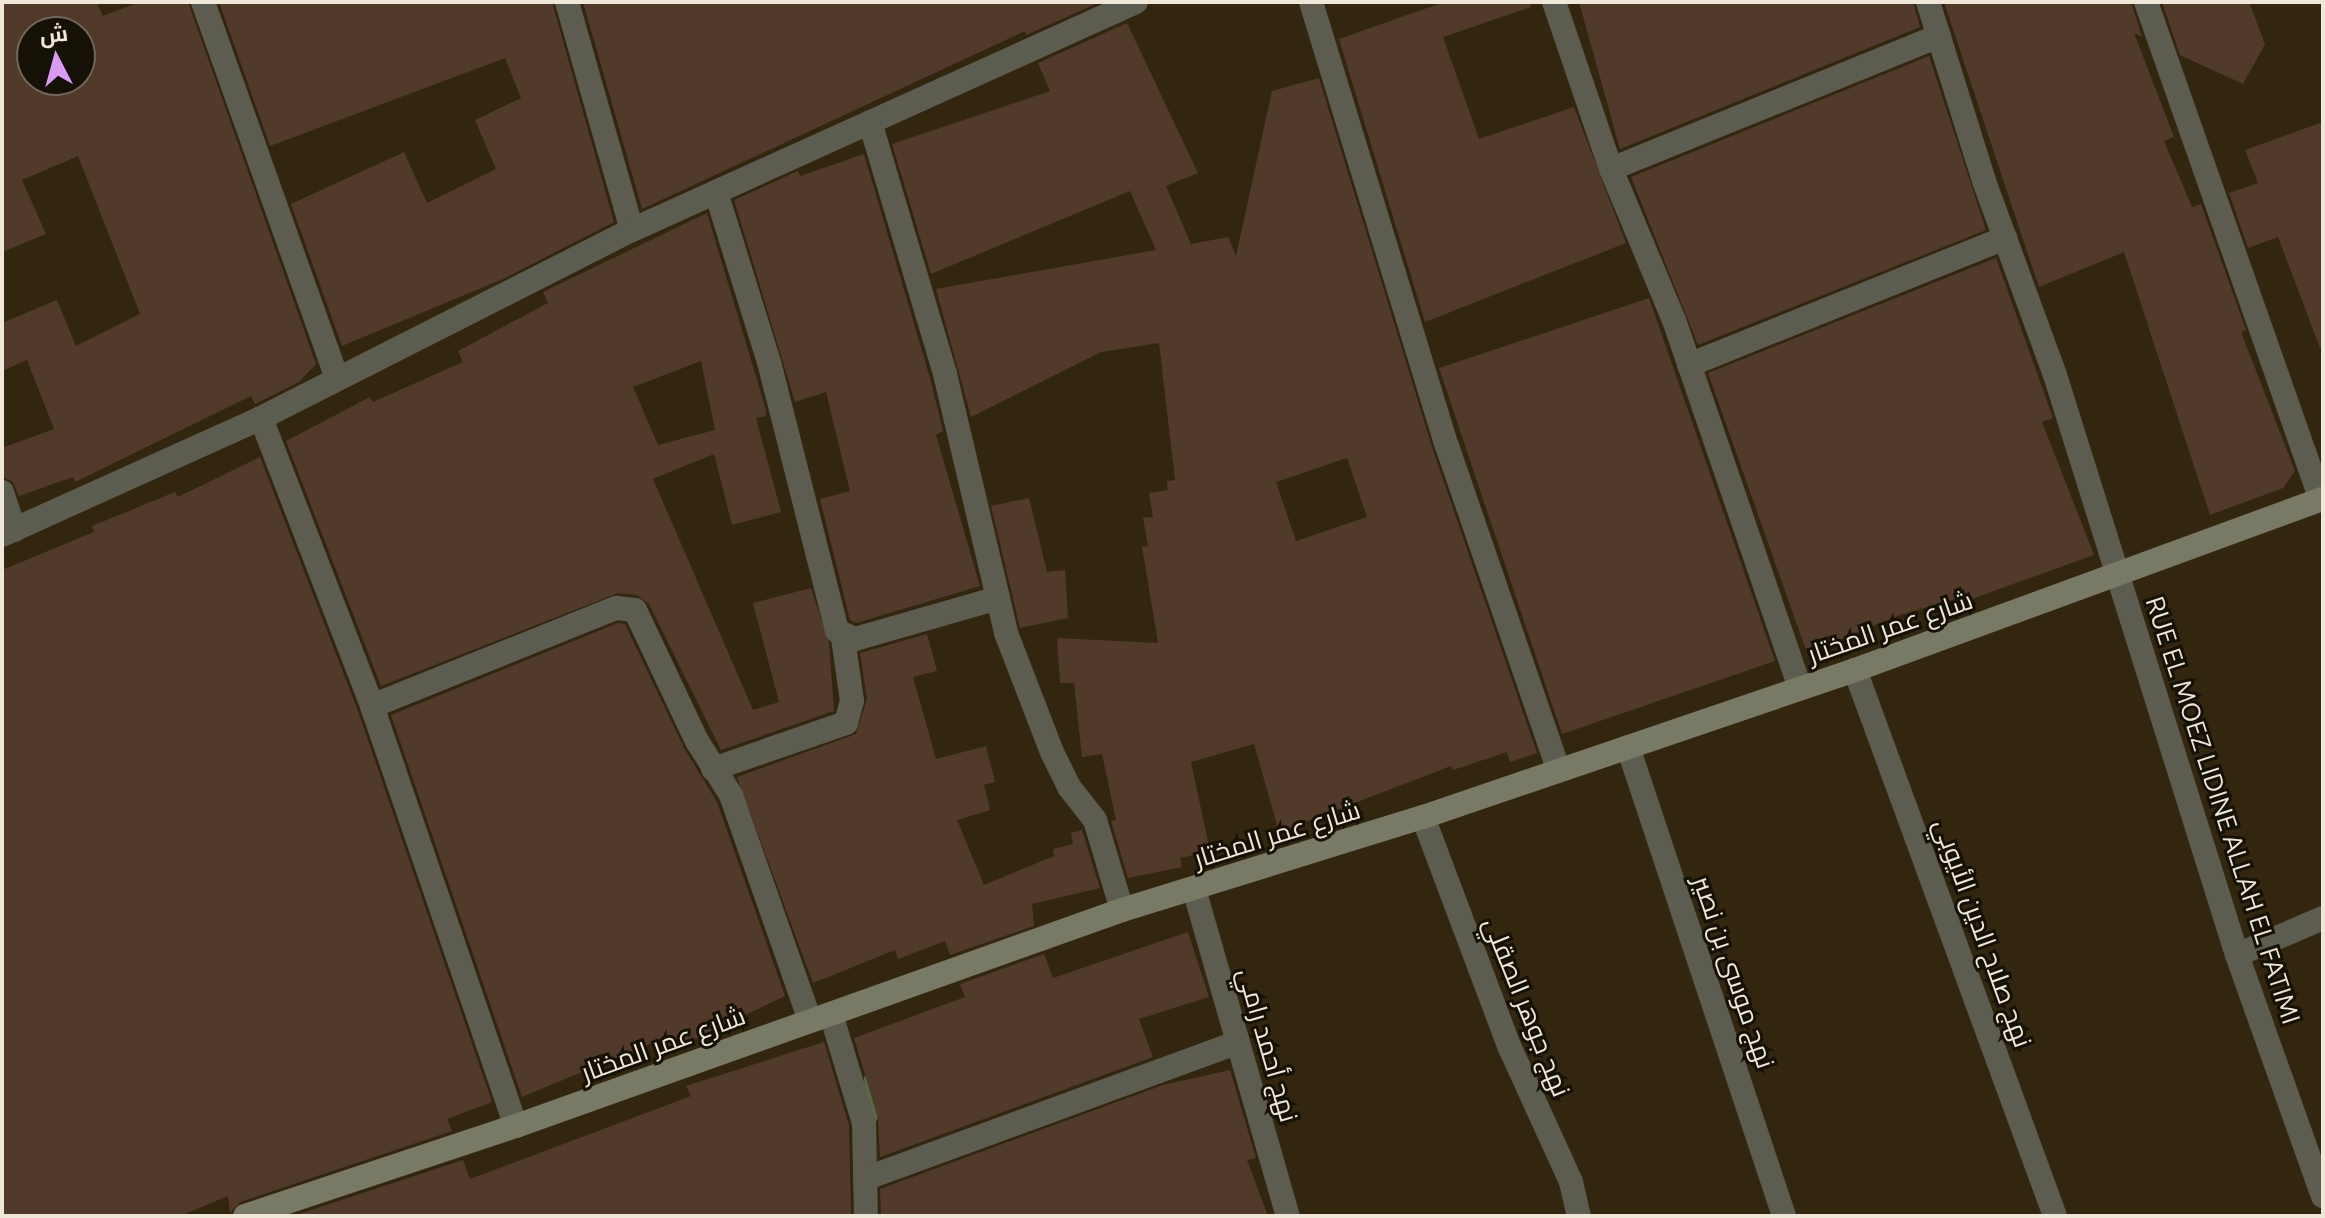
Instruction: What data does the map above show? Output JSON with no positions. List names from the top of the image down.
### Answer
{
  "streets": {
    "street": [
      "شارع عمر المختار",
      "RUE EL MOEZ LIDINE ALLAH EL FATIMI",
      "نهج صلاح الدين الأيوبي",
      "نهج موسى بن نصير",
      "نهج جوهر الصقلي",
      "نهج أحمد رامي"
    ]
  },
  "crossings": [
    ["شارع عمر المختار", "RUE EL MOEZ LIDINE ALLAH EL FATIMI"],
    ["شارع عمر المختار", "نهج صلاح الدين الأيوبي"],
    ["شارع عمر المختار", "نهج موسى بن نصير"],
    ["شارع عمر المختار", "نهج جوهر الصقلي"],
    ["شارع عمر المختار", "نهج أحمد رامي"]
  ],
  "north": "top"
}
